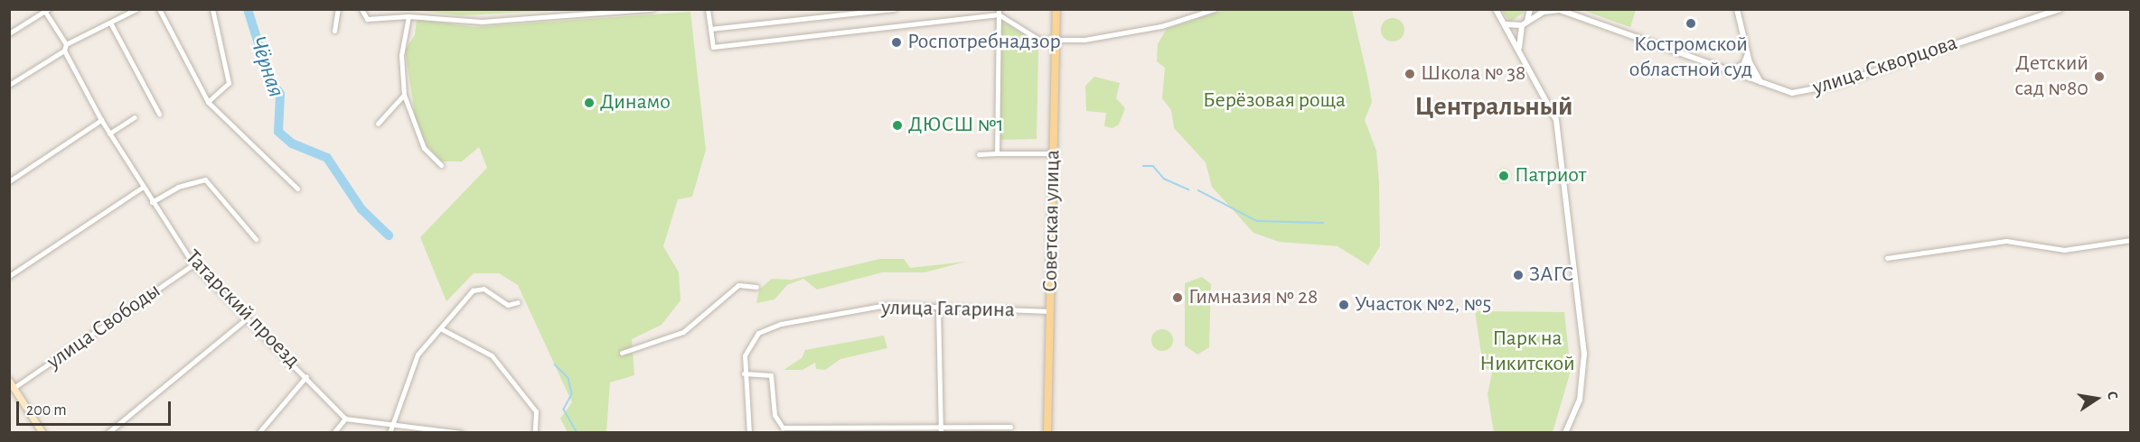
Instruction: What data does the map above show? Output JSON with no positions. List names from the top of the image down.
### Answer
{
  "streets": {
    "main road": ["Советская улица"],
    "street": [
      "улица Скворцова",
      "Татарский проезд",
      "улица Гагарина",
      "улица Свободы"
    ]
  },
  "crossings": [
    ["Советская улица", "улица Гагарина"],
    ["Татарский проезд", "улица Свободы"]
  ],
  "districts": ["Центральный"],
  "water": ["Чёрная"],
  "parks": ["Берёзовая роща", "Парк на Никитской"],
  "places": [
    "Костромской областной суд",
    "Роспотребнадзор",
    "Школа № 38",
    "Детский сад №80",
    "Динамо",
    "ДЮСШ №1",
    "Патриот",
    "ЗАГС",
    "Гимназия № 28",
    "Участок №2, №5"
  ],
  "scale_bar": "200 m",
  "north": "right"
}
